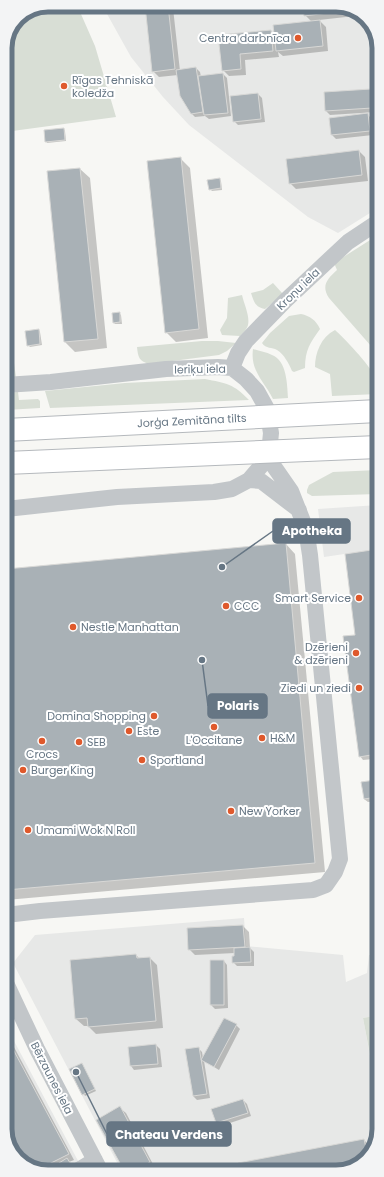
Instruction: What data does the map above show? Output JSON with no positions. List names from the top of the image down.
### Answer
{
  "streets": {
    "main road": ["Jorģa Zemitāna tilts"],
    "street": ["Kroņu iela", "Ieriķu iela", "Bērzaunes iela"]
  },
  "crossings": [
    ["Kroņu iela", "Ieriķu iela"]
  ],
  "places": [
    "Centra darbnīca",
    "Rīgas Tehniskā koledža",
    "Apotheka",
    "Smart Service",
    "CCC",
    "Nestle Manhattan",
    "Dzērieni & dzērieni",
    "Polaris",
    "Ziedi un ziedi",
    "Domina Shopping",
    "L'Occitane",
    "Este",
    "H&M",
    "Crocs",
    "SEB",
    "Sportland",
    "Burger King",
    "New Yorker",
    "Umami Wok N Roll",
    "Chateau Verdens"
  ]
}
